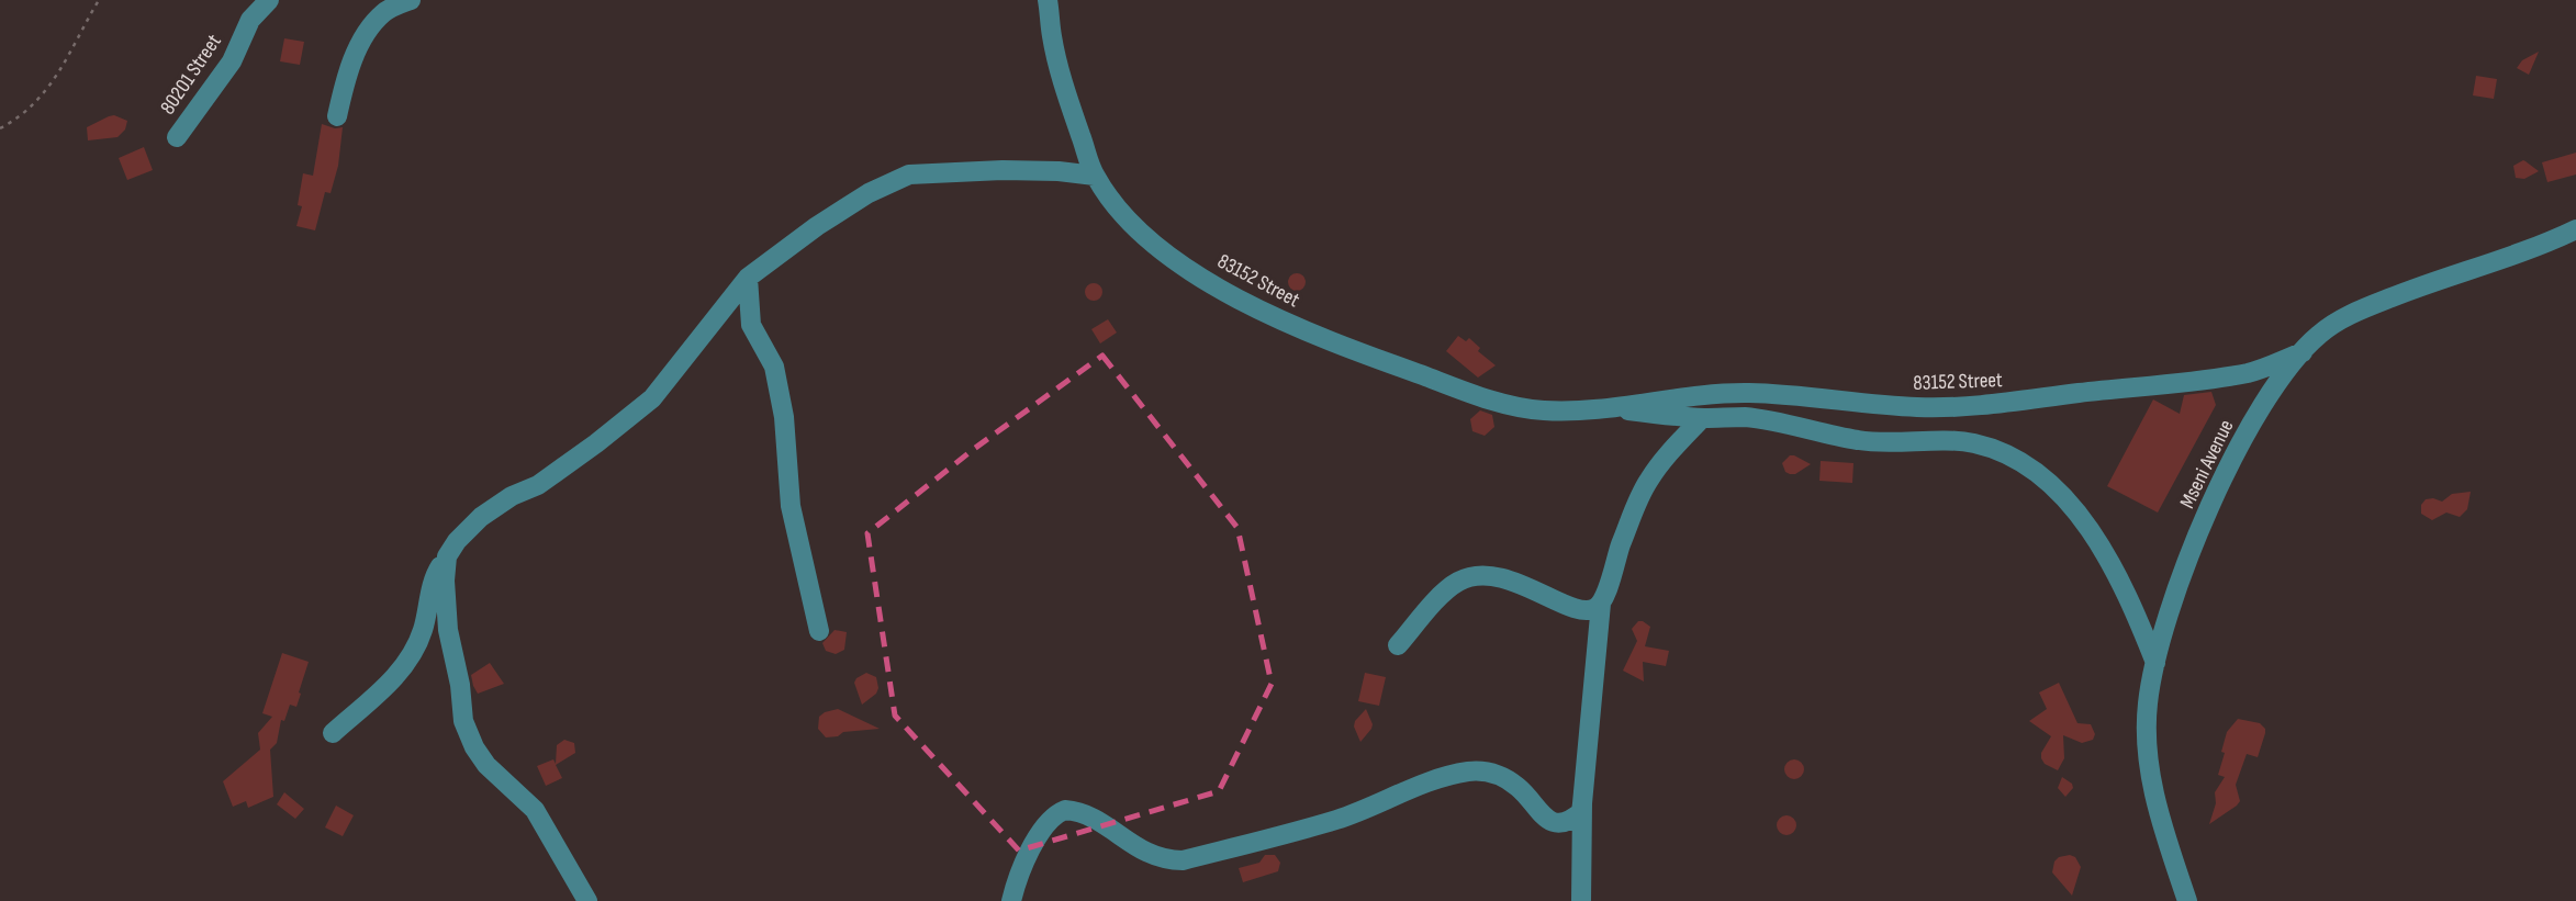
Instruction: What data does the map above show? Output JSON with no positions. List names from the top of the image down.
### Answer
{
  "streets": {
    "street": ["80201 Street", "83152 Street", "Mseni Avenue"]
  },
  "crossings": [
    ["83152 Street", "Mseni Avenue"]
  ]
}
